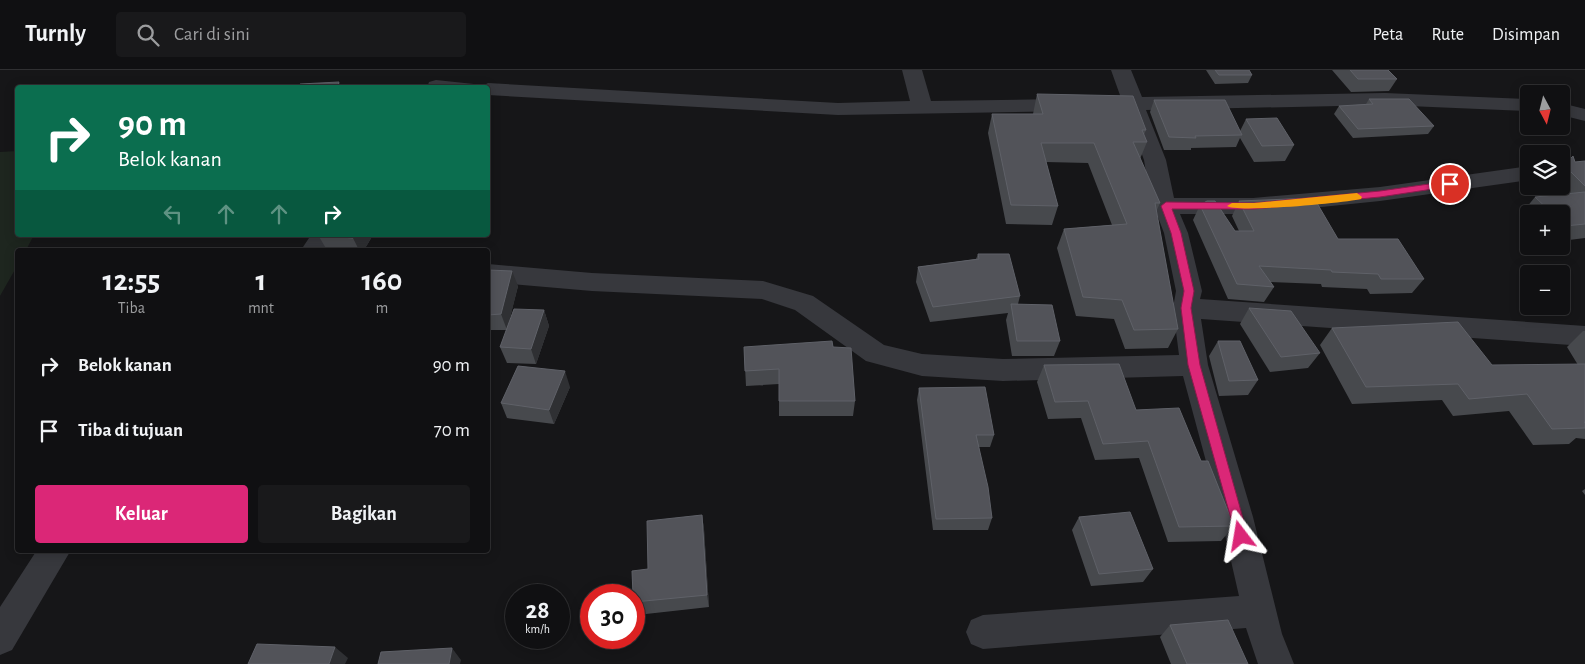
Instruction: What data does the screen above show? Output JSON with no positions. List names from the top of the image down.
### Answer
{
  "north": "bottom",
  "page": {
    "header": "Turnly",
    "search": "Cari di sini",
    "nav": ["Peta", "Rute", "Disimpan"],
    "map_buttons": ["+", "−"],
    "turn": ["90 m", "Belok kanan"],
    "eta": [
      "12:55",
      "Tiba",
      "1",
      "mnt",
      "160",
      "m"
    ],
    "list": [
      {
        "name": "Belok kanan",
        "value": "90 m"
      },
      {
        "name": "Tiba di tujuan",
        "value": "70 m"
      }
    ],
    "buttons": ["Keluar", "Bagikan"],
    "speed": "28 km/h",
    "limit": "30"
  }
}
